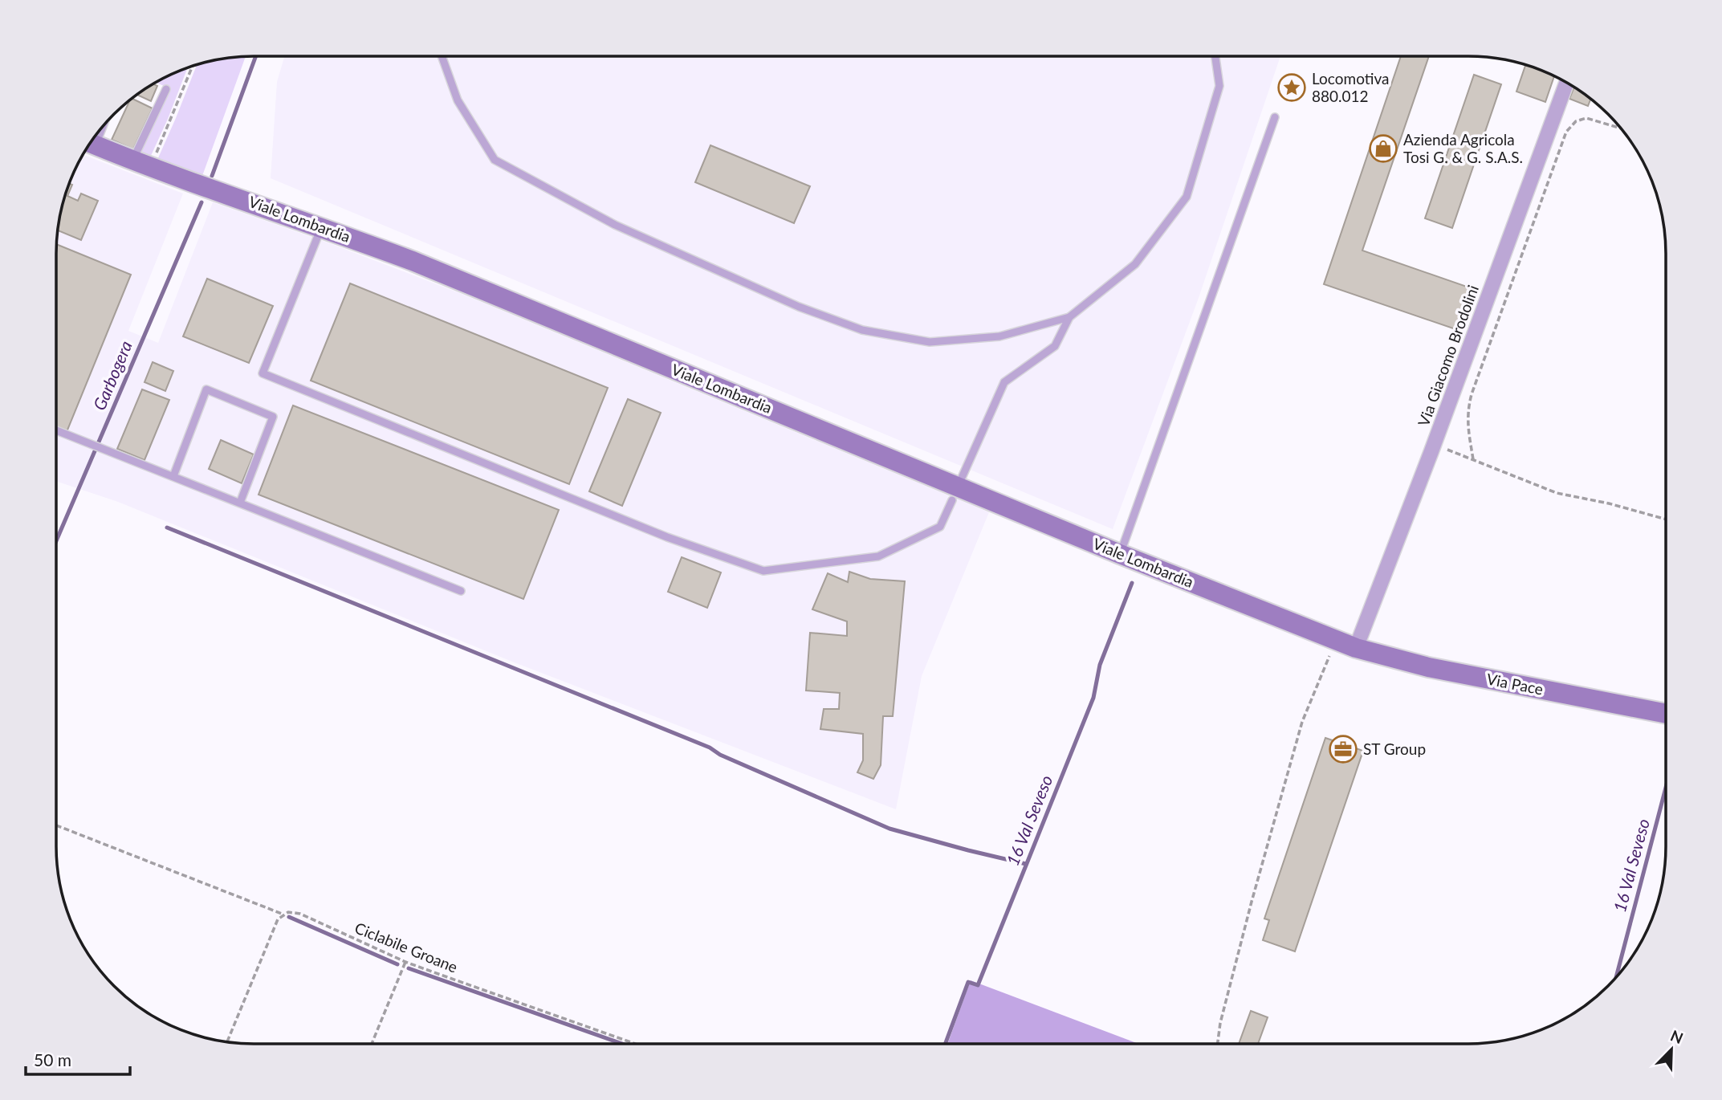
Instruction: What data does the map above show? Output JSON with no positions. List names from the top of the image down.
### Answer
{
  "streets": {
    "street": ["Viale Lombardia", "Via Giacomo Brodolini", "Via Pace"],
    "path": ["Ciclabile Groane"]
  },
  "crossings": [
    ["Viale Lombardia", "Via Giacomo Brodolini"],
    ["Viale Lombardia", "Via Pace"],
    ["Via Giacomo Brodolini", "Via Pace"]
  ],
  "water": ["Garbogera", "16 Val Seveso"],
  "places": {
    "place": ["Locomotiva 880.012"],
    "shop": ["Azienda Agricola Tosi G. & G. S.A.S."],
    "office": ["ST Group"]
  },
  "scale_bar": "50 m",
  "north": "top right"
}
